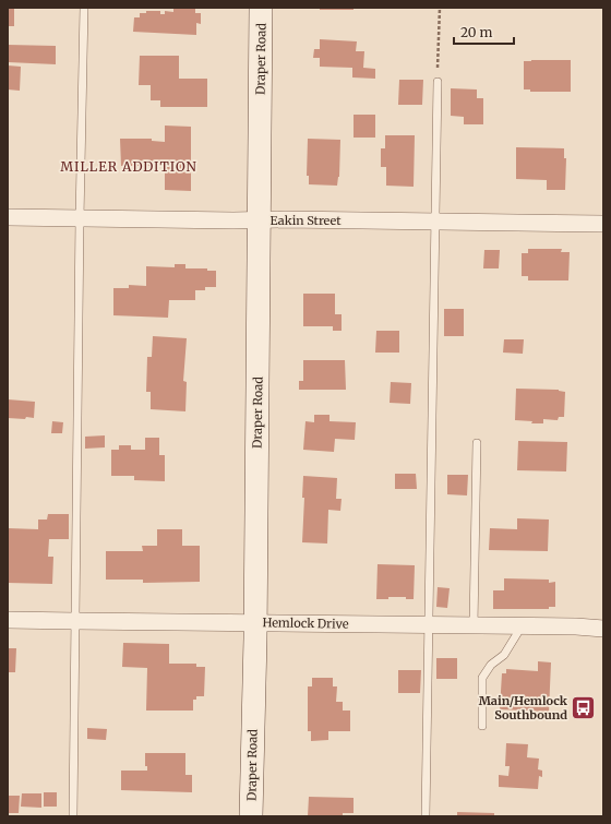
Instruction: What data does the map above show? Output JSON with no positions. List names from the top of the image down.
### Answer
{
  "streets": {
    "street": ["Draper Road", "Eakin Street", "Hemlock Drive"]
  },
  "crossings": [
    ["Draper Road", "Eakin Street"],
    ["Draper Road", "Hemlock Drive"]
  ],
  "districts": ["MILLER ADDITION"],
  "places": {
    "bus stop": ["Main/Hemlock Southbound"]
  },
  "scale_bar": "20 m"
}
